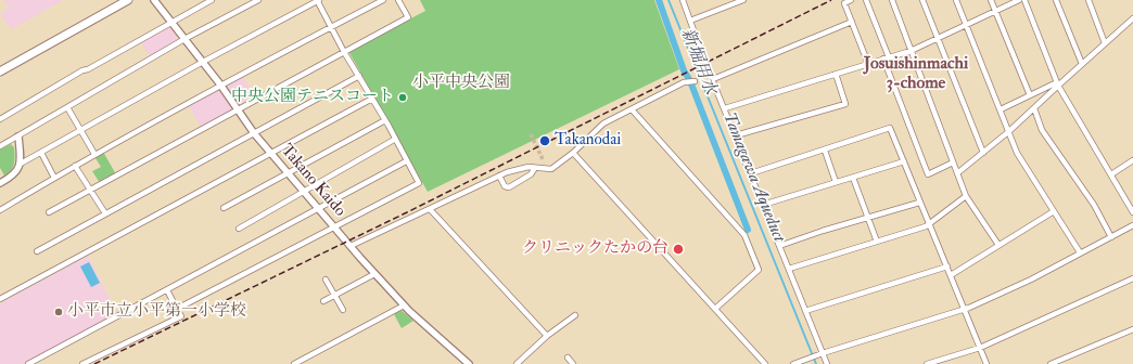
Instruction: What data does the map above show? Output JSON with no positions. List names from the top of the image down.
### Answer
{
  "streets": {
    "street": ["Takano Kaido"]
  },
  "districts": ["Josuishinmachi 3-chome"],
  "water": ["新堀用水", "Tamagawa Aqueduct"],
  "parks": ["小平中央公園"],
  "places": [
    "中央公園テニスコート",
    "Takanodai",
    "クリニックたかの台",
    "小平市立小平第一小学校"
  ]
}
